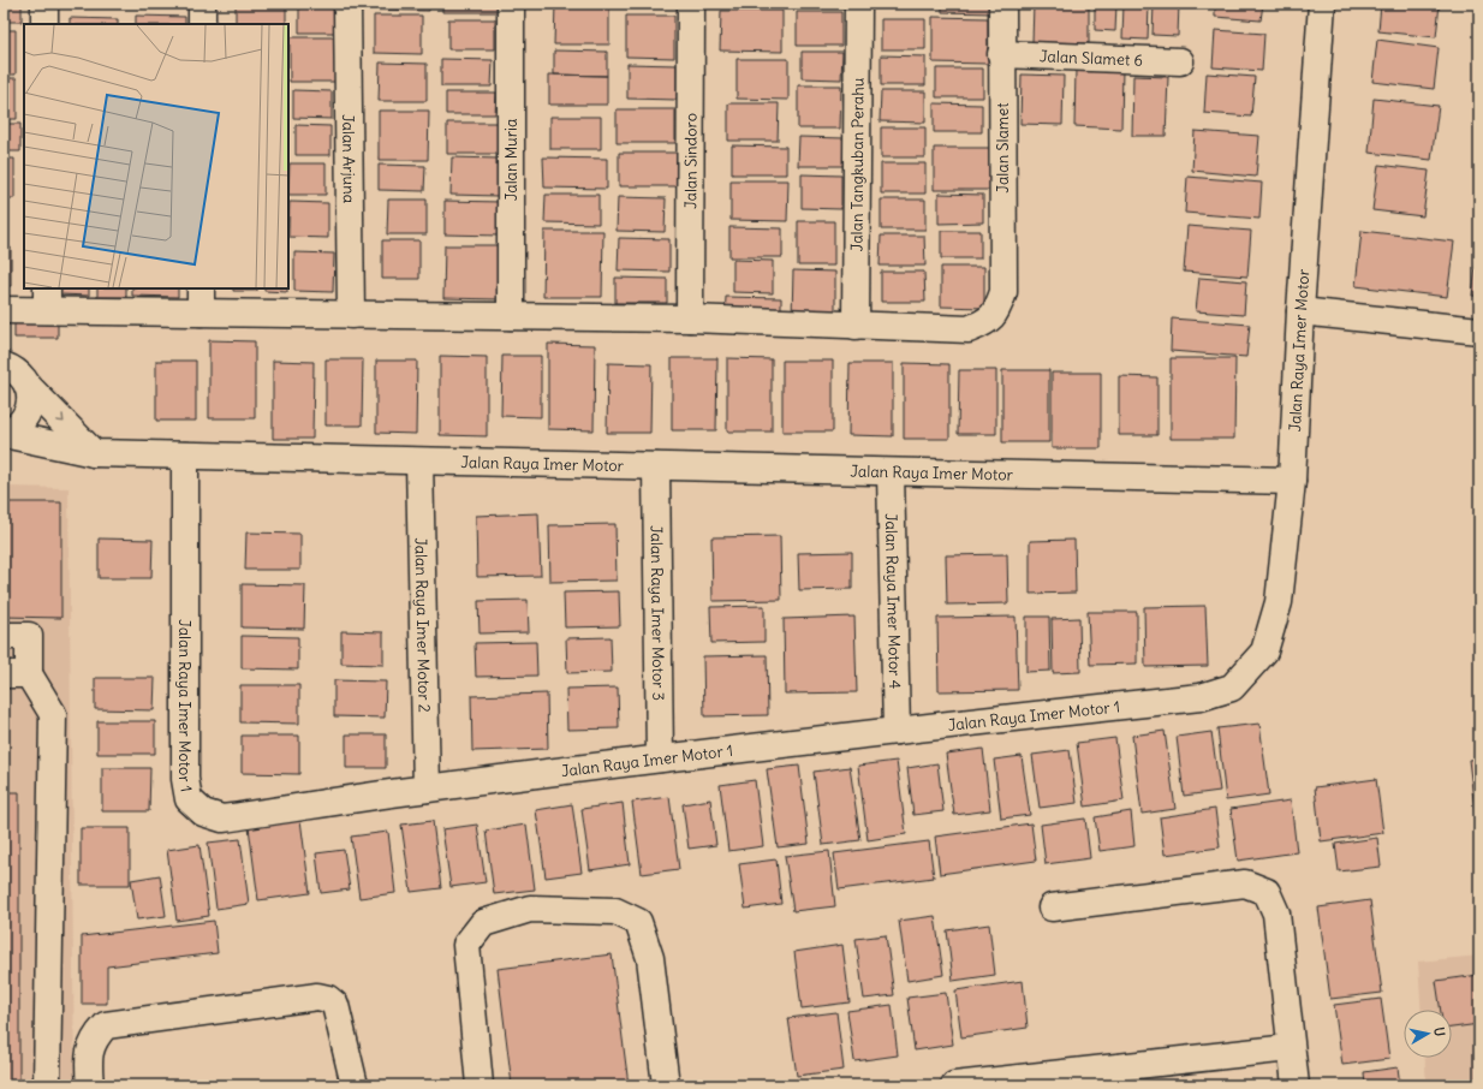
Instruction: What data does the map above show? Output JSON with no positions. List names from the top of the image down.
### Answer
{
  "streets": {
    "street": [
      "Jalan Slamet 6",
      "Jalan Slamet",
      "Jalan Arjuna",
      "Jalan Muria",
      "Jalan Sindoro",
      "Jalan Tangkuban Perahu",
      "Jalan Raya Imer Motor",
      "Jalan Raya Imer Motor 4",
      "Jalan Raya Imer Motor 3",
      "Jalan Raya Imer Motor 2",
      "Jalan Raya Imer Motor 1"
    ]
  },
  "crossings": [
    ["Jalan Slamet 6", "Jalan Slamet"],
    ["Jalan Slamet", "Jalan Tangkuban Perahu"],
    ["Jalan Raya Imer Motor", "Jalan Raya Imer Motor 4"],
    ["Jalan Raya Imer Motor", "Jalan Raya Imer Motor 3"],
    ["Jalan Raya Imer Motor", "Jalan Raya Imer Motor 2"],
    ["Jalan Raya Imer Motor", "Jalan Raya Imer Motor 1"],
    ["Jalan Raya Imer Motor 4", "Jalan Raya Imer Motor 1"],
    ["Jalan Raya Imer Motor 3", "Jalan Raya Imer Motor 1"],
    ["Jalan Raya Imer Motor 2", "Jalan Raya Imer Motor 1"]
  ],
  "north": "right"
}
